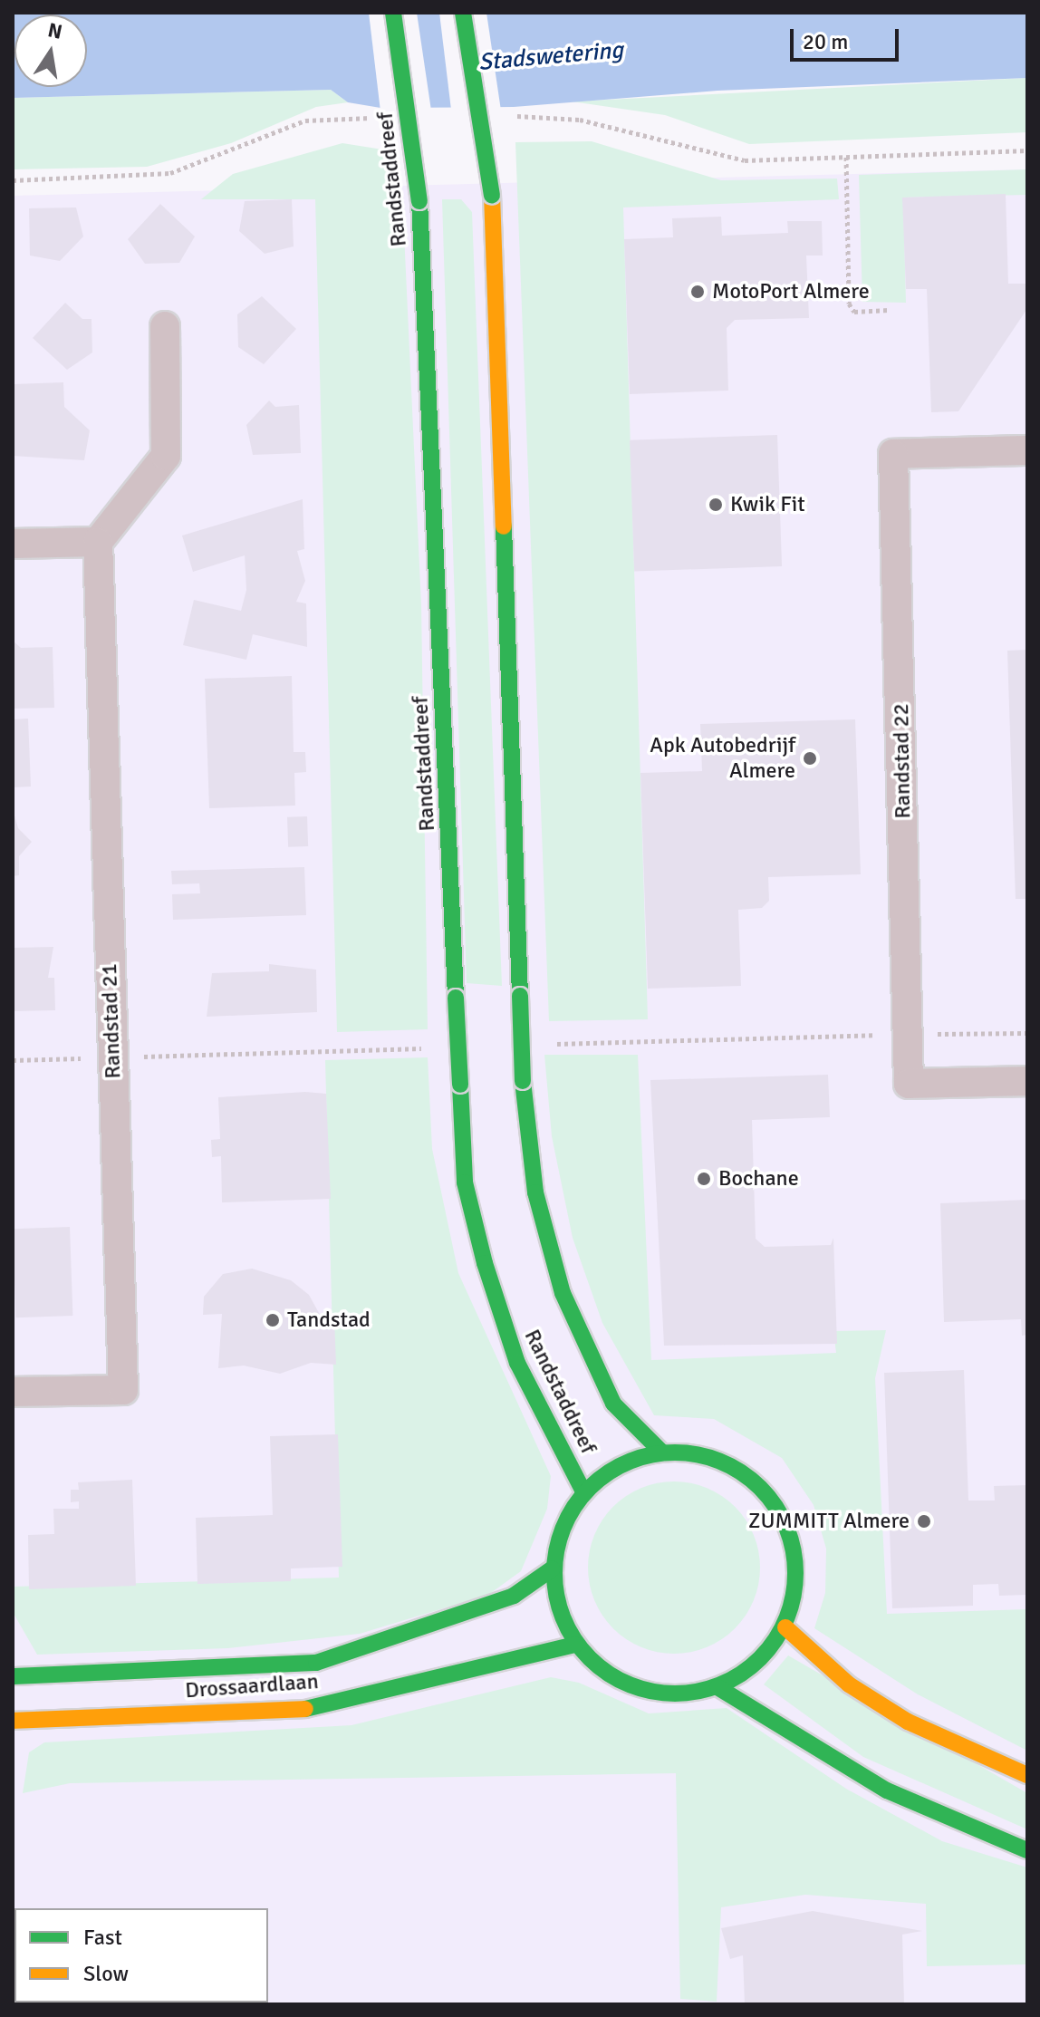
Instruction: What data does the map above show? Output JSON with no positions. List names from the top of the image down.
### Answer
{
  "streets": {
    "main road": ["Randstaddreef", "Drossaardlaan"],
    "street": ["Randstad 22", "Randstad 21"]
  },
  "crossings": [
    ["Randstaddreef", "Drossaardlaan"]
  ],
  "water": ["Stadswetering"],
  "places": [
    "MotoPort Almere",
    "Kwik Fit",
    "Apk Autobedrijf Almere",
    "Bochane",
    "Tandstad",
    "ZUMMITT Almere"
  ],
  "legend": ["Fast", "Slow"],
  "scale_bar": "20 m",
  "north": "top"
}
